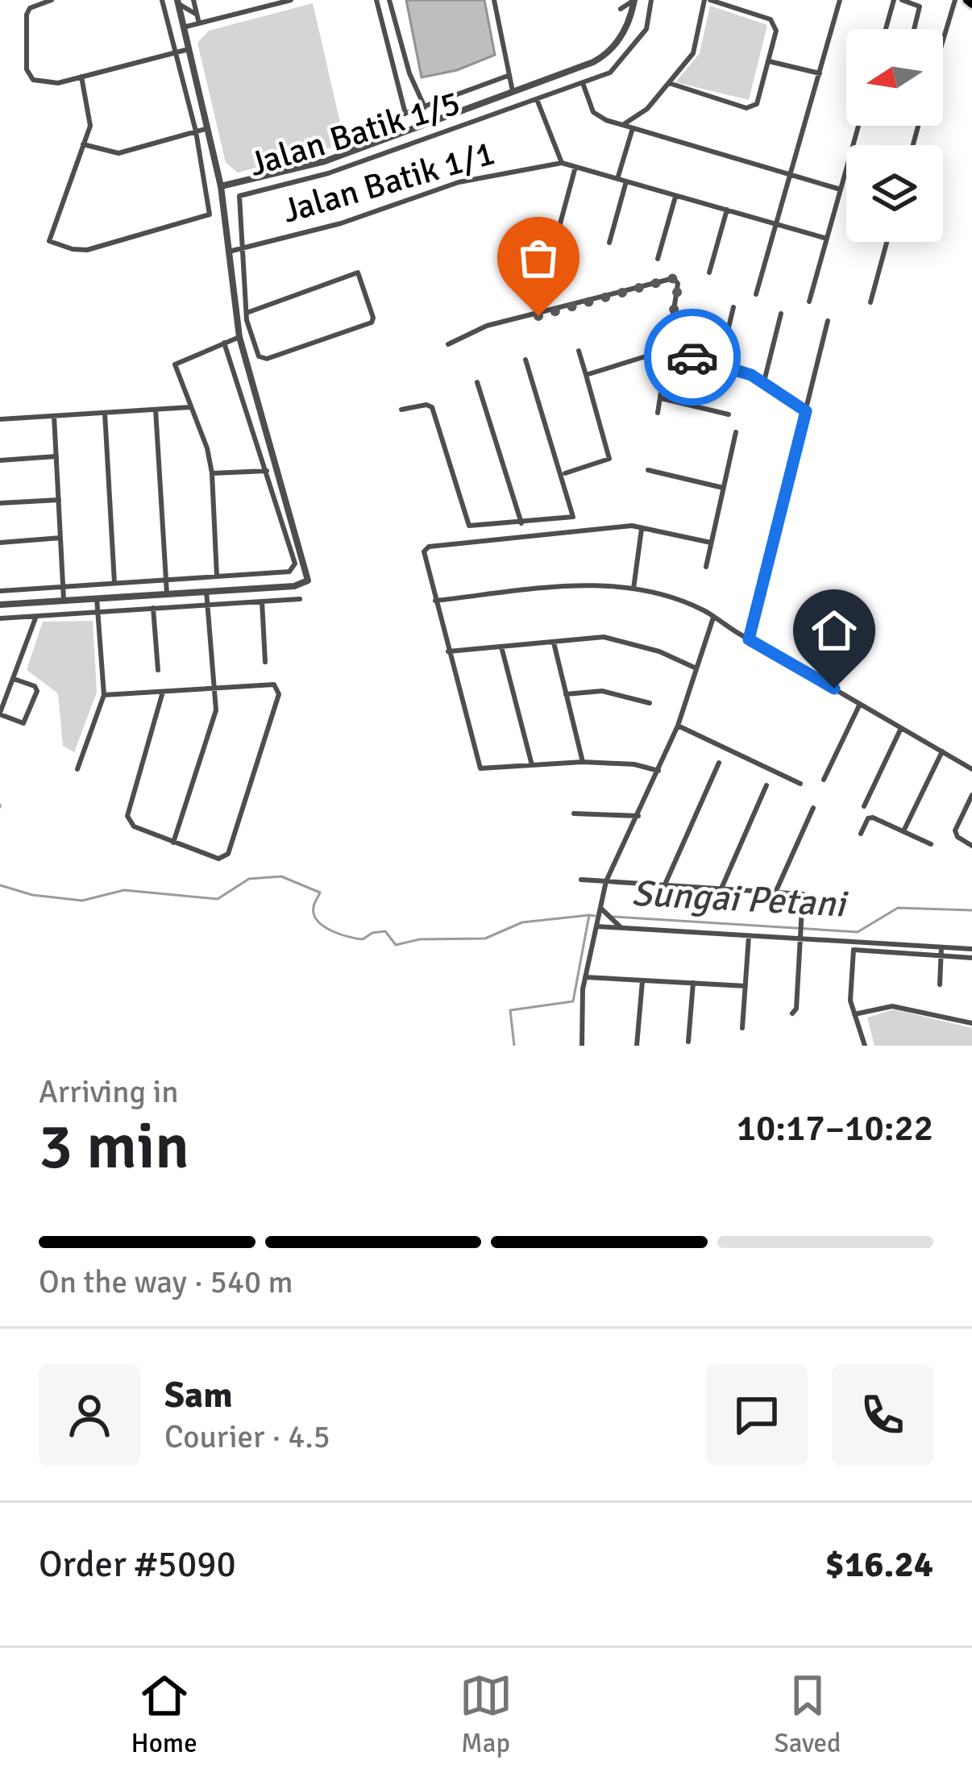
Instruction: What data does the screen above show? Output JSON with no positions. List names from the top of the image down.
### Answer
{
  "streets": {
    "street": ["Jalan Batik 1/5", "Jalan Batik 1/1"]
  },
  "crossings": [
    ["Jalan Batik 1/5", "Jalan Batik 1/1"]
  ],
  "water": ["Sungai Petani"],
  "north": "left",
  "page": {
    "heading": ["3 min", "Arriving in", "10:17–10:22"],
    "panel": [
      "Sam",
      "Courier · 4.5",
      "Order #5090",
      "$16.24"
    ],
    "bar": "On the way · 540 m",
    "tabs": ["Home", "Map", "Saved"]
  }
}
